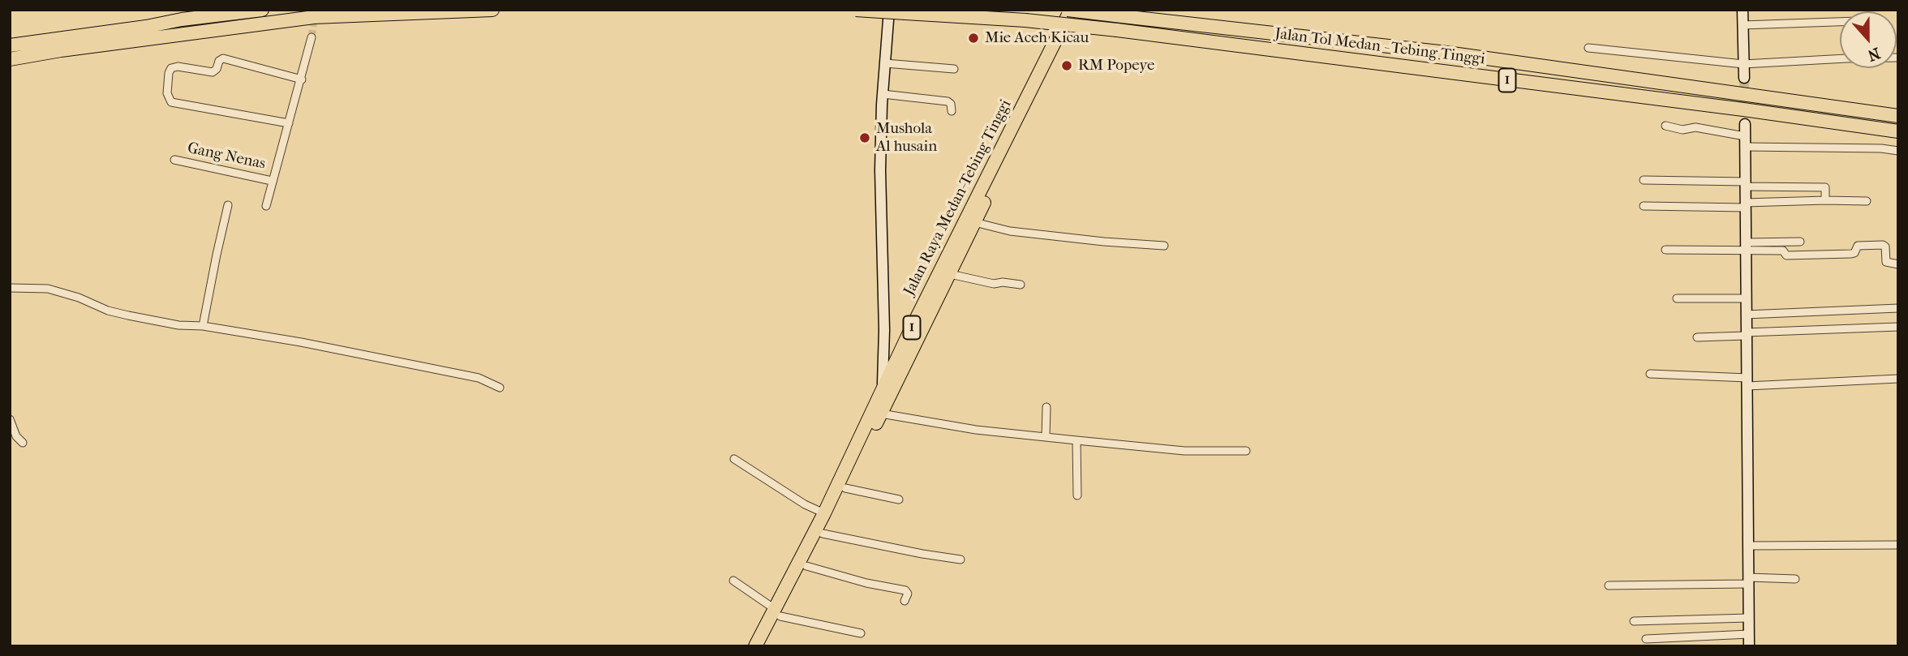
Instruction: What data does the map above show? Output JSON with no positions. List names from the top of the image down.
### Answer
{
  "streets": {
    "highway": ["Jalan Tol Medan - Tebing Tinggi", "1", "Jalan Raya Medan-Tebing Tinggi"],
    "street": ["Gang Nenas"]
  },
  "crossings": [
    ["Jalan Tol Medan - Tebing Tinggi", "Jalan Raya Medan-Tebing Tinggi"]
  ],
  "places": ["Mie Aceh Kicau", "RM Popeye", "Mushola Al husain"],
  "north": "bottom"
}
